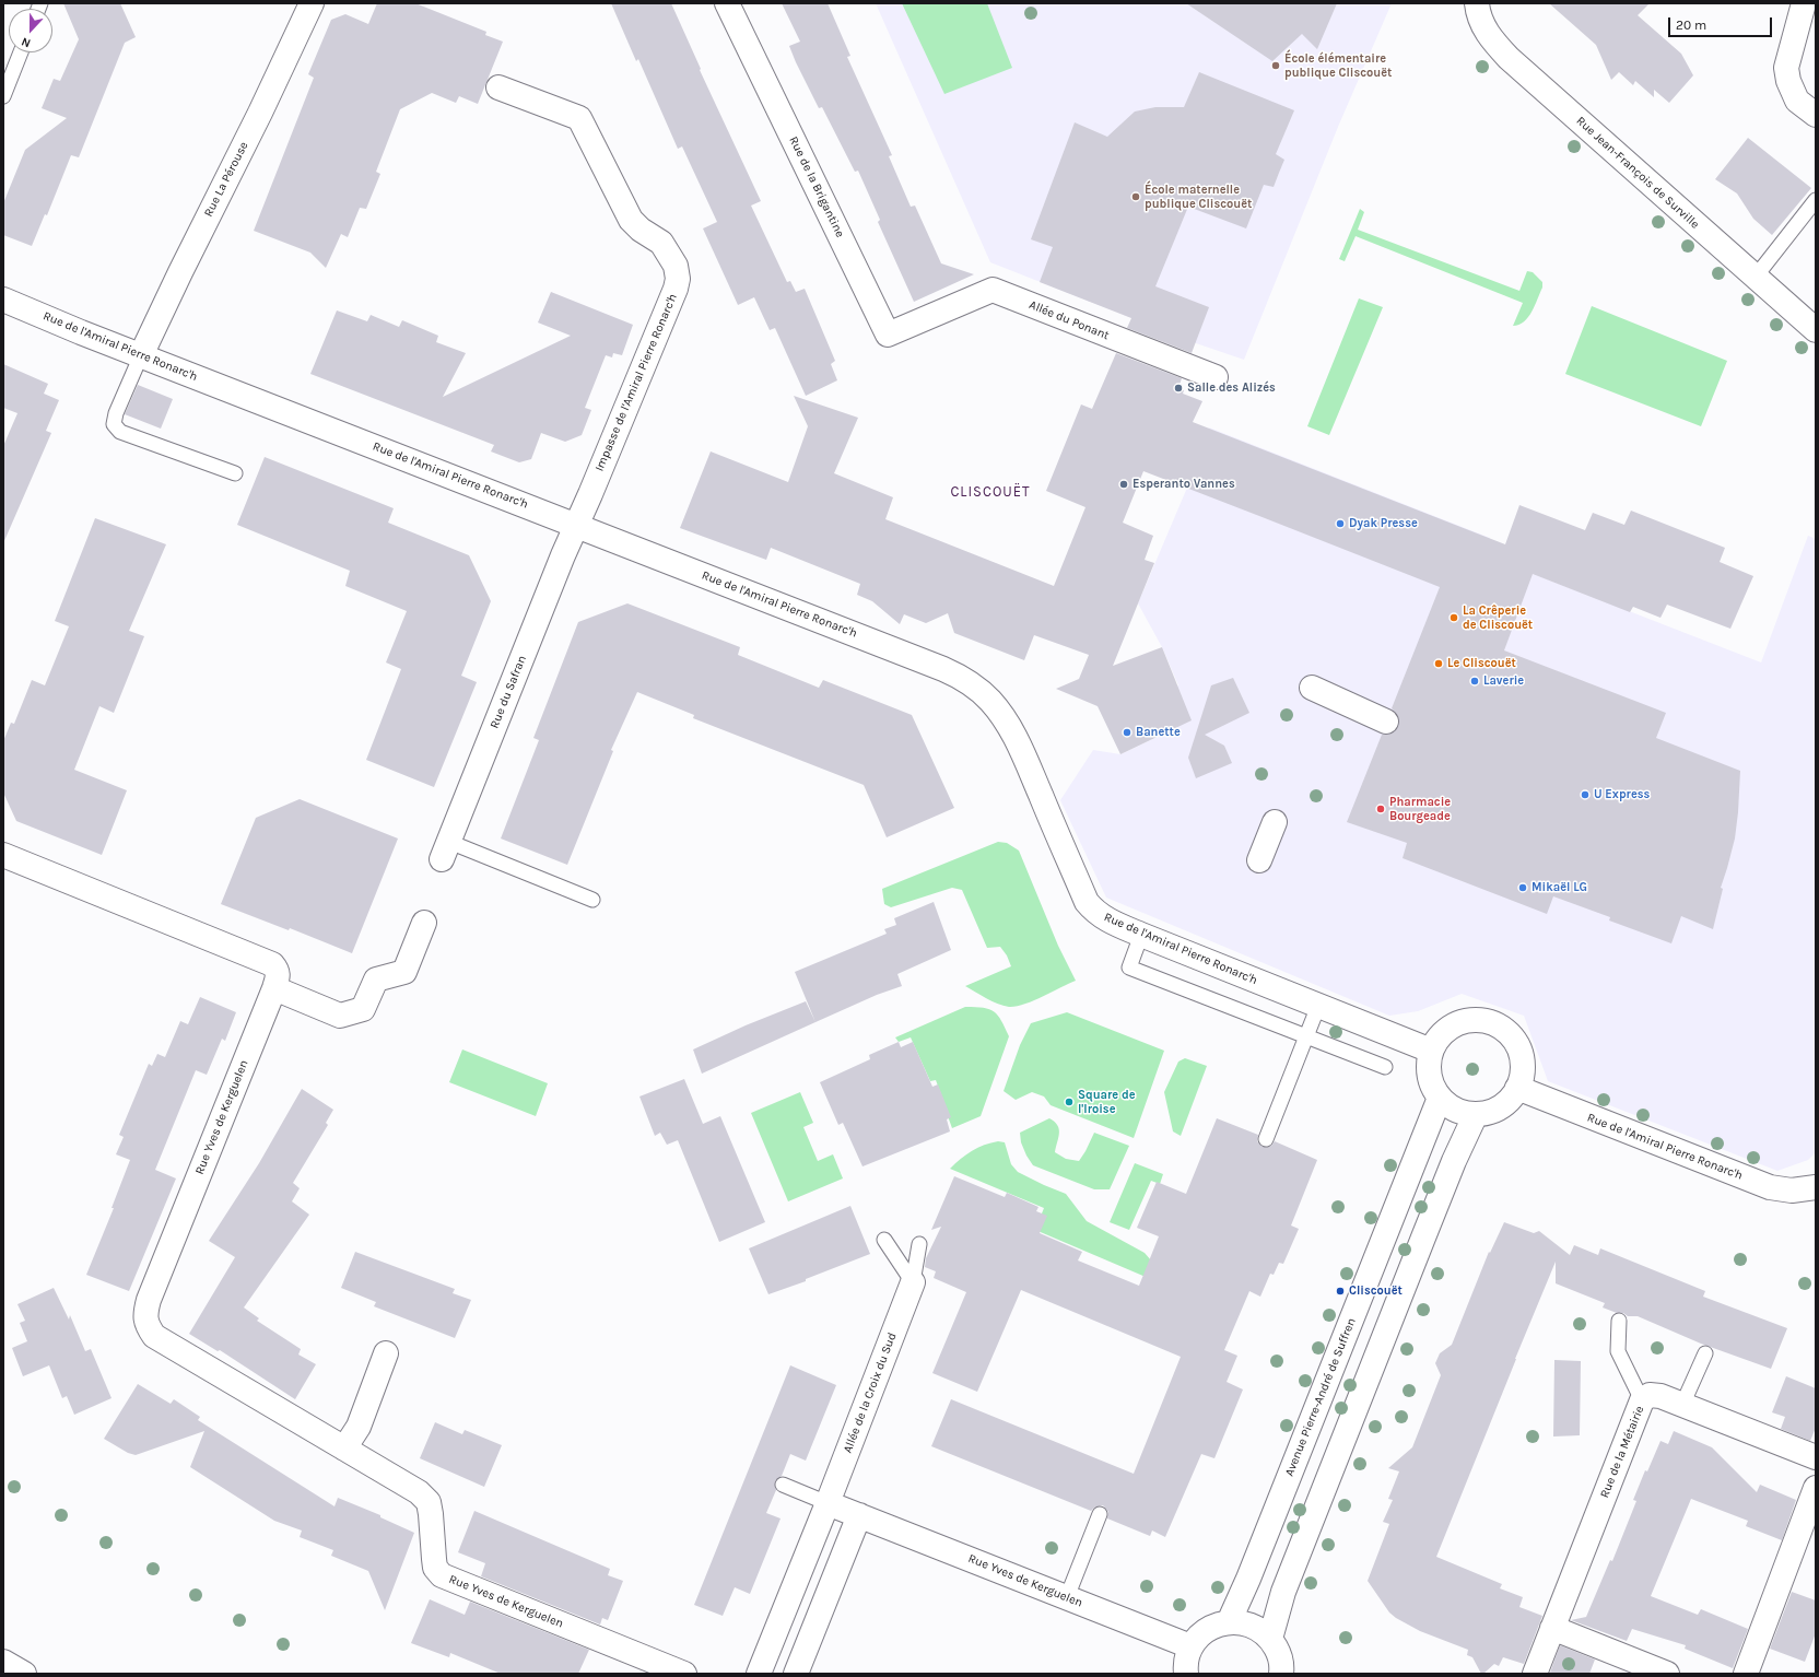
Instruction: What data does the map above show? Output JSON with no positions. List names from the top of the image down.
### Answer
{
  "streets": {
    "street": [
      "Rue Jean-François de Surville",
      "Rue La Pérouse",
      "Rue de la Brigantine",
      "Allée du Ponant",
      "Rue de l'Amiral Pierre Ronarc'h",
      "Impasse de l'Amiral Pierre Ronarc'h",
      "Rue du Safran",
      "Rue Yves de Kerguelen",
      "Allée de la Croix du Sud",
      "Avenue Pierre-André de Suffren",
      "Rue de la Métairie"
    ]
  },
  "crossings": [
    ["Rue La Pérouse", "Rue de l'Amiral Pierre Ronarc'h"],
    ["Rue de la Brigantine", "Allée du Ponant"],
    ["Rue de l'Amiral Pierre Ronarc'h", "Impasse de l'Amiral Pierre Ronarc'h"],
    ["Rue de l'Amiral Pierre Ronarc'h", "Rue du Safran"],
    ["Rue de l'Amiral Pierre Ronarc'h", "Avenue Pierre-André de Suffren"],
    ["Impasse de l'Amiral Pierre Ronarc'h", "Rue du Safran"],
    ["Rue Yves de Kerguelen", "Allée de la Croix du Sud"]
  ],
  "districts": ["CLISCOUËT"],
  "places": [
    "École élémentaire publique Cliscouët",
    "École maternelle publique Cliscouët",
    "Salle des Alizés",
    "Esperanto Vannes",
    "Dyak Presse",
    "La Crêperie de Cliscouët",
    "Le Cliscouët",
    "Laverie",
    "Banette",
    "U Express",
    "Pharmacie Bourgeade",
    "Mikaël LG",
    "Square de l'Iroise",
    "Cliscouët"
  ],
  "scale_bar": "20 m",
  "north": "bottom"
}
